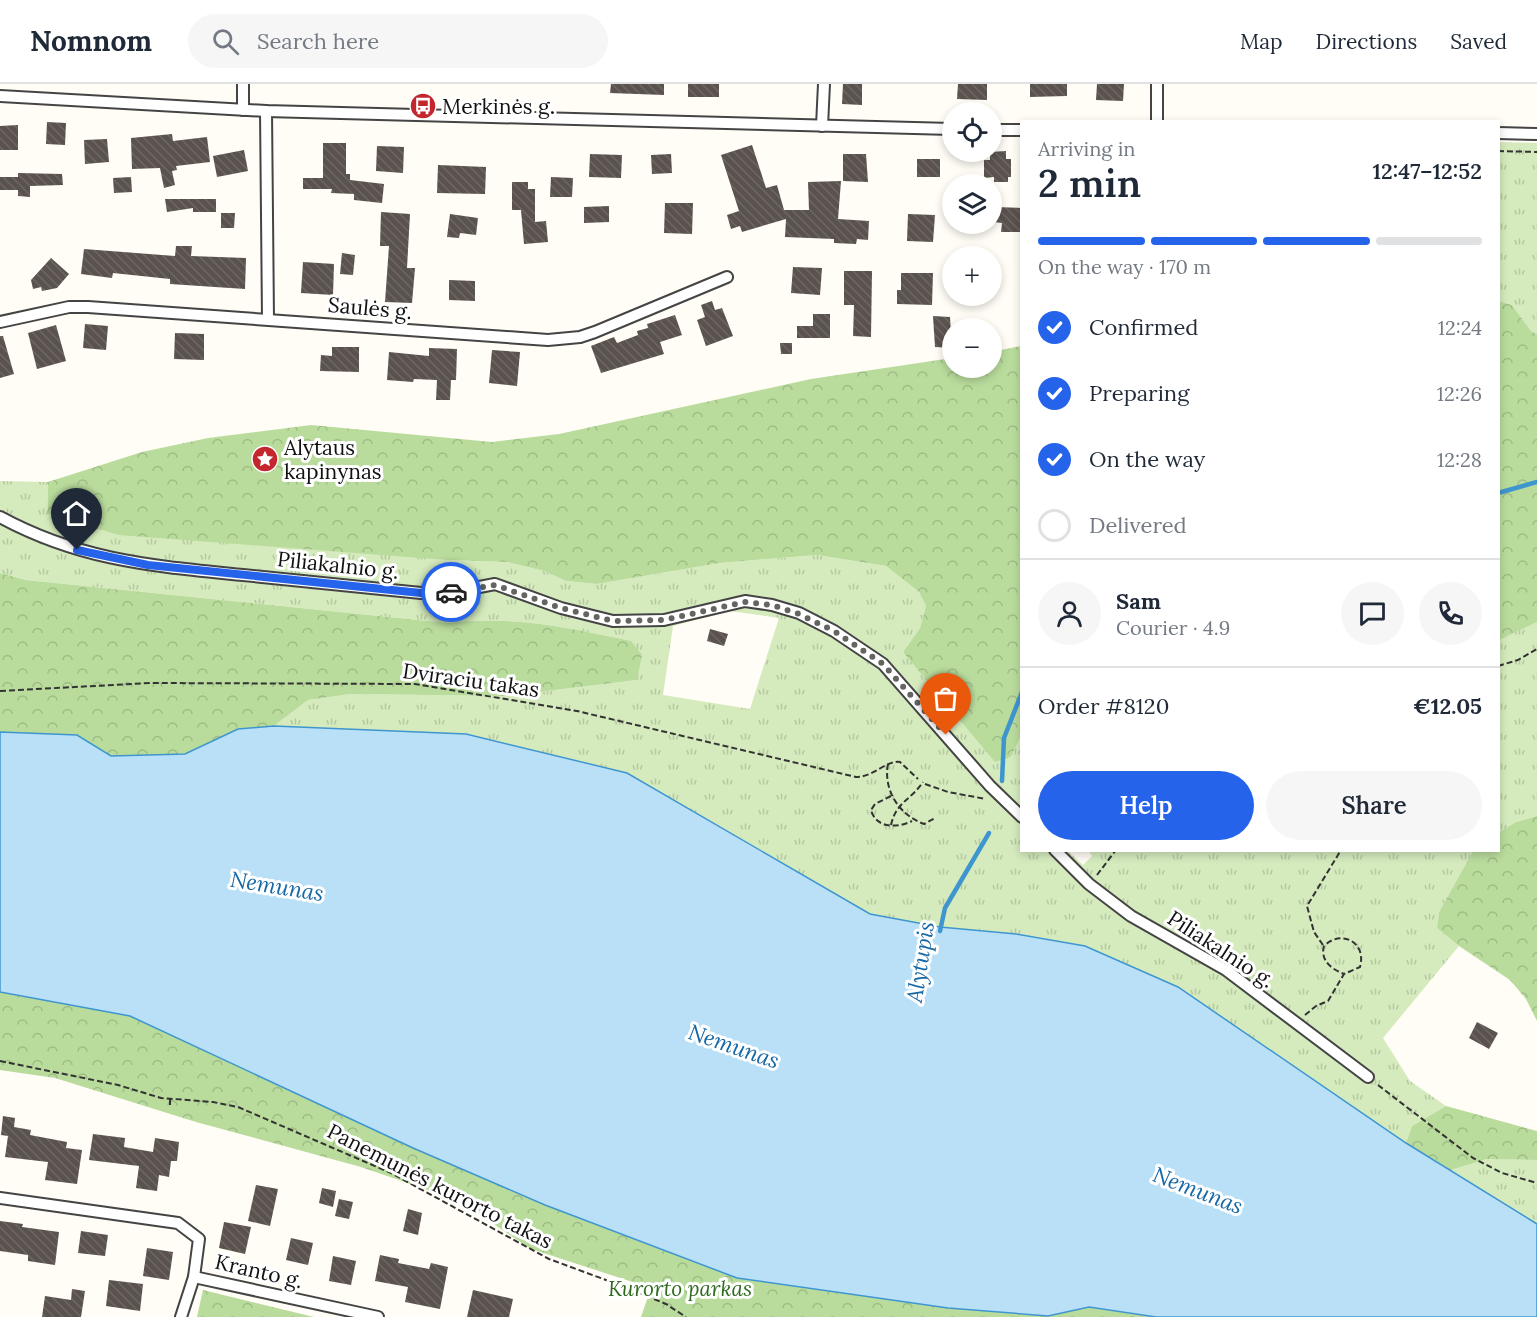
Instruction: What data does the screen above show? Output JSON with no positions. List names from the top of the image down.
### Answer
{
  "streets": {
    "street": ["Saulės g.", "Piliakalnio g.", "Kranto g."],
    "path": ["Dviraciu takas", "Panemunės kurorto takas"]
  },
  "water": ["Nemunas", "Alytupis"],
  "parks": ["Kurorto parkas"],
  "places": {
    "bus stop": ["Merkinės g."],
    "place": ["Alytaus kapinynas"]
  },
  "page": {
    "header": "Nomnom",
    "search": "Search here",
    "nav": ["Map", "Directions", "Saved"],
    "map_buttons": ["+", "−"],
    "heading": ["2 min", "Arriving in", "12:47–12:52"],
    "panel": [
      "Sam",
      "Courier · 4.9",
      "Order #8120",
      "€12.05"
    ],
    "bar": "On the way · 170 m",
    "list": [
      ["Confirmed", "12:24"],
      ["Preparing", "12:26"],
      ["On the way", "12:28"],
      "Delivered"
    ],
    "buttons": ["Help", "Share"]
  }
}
